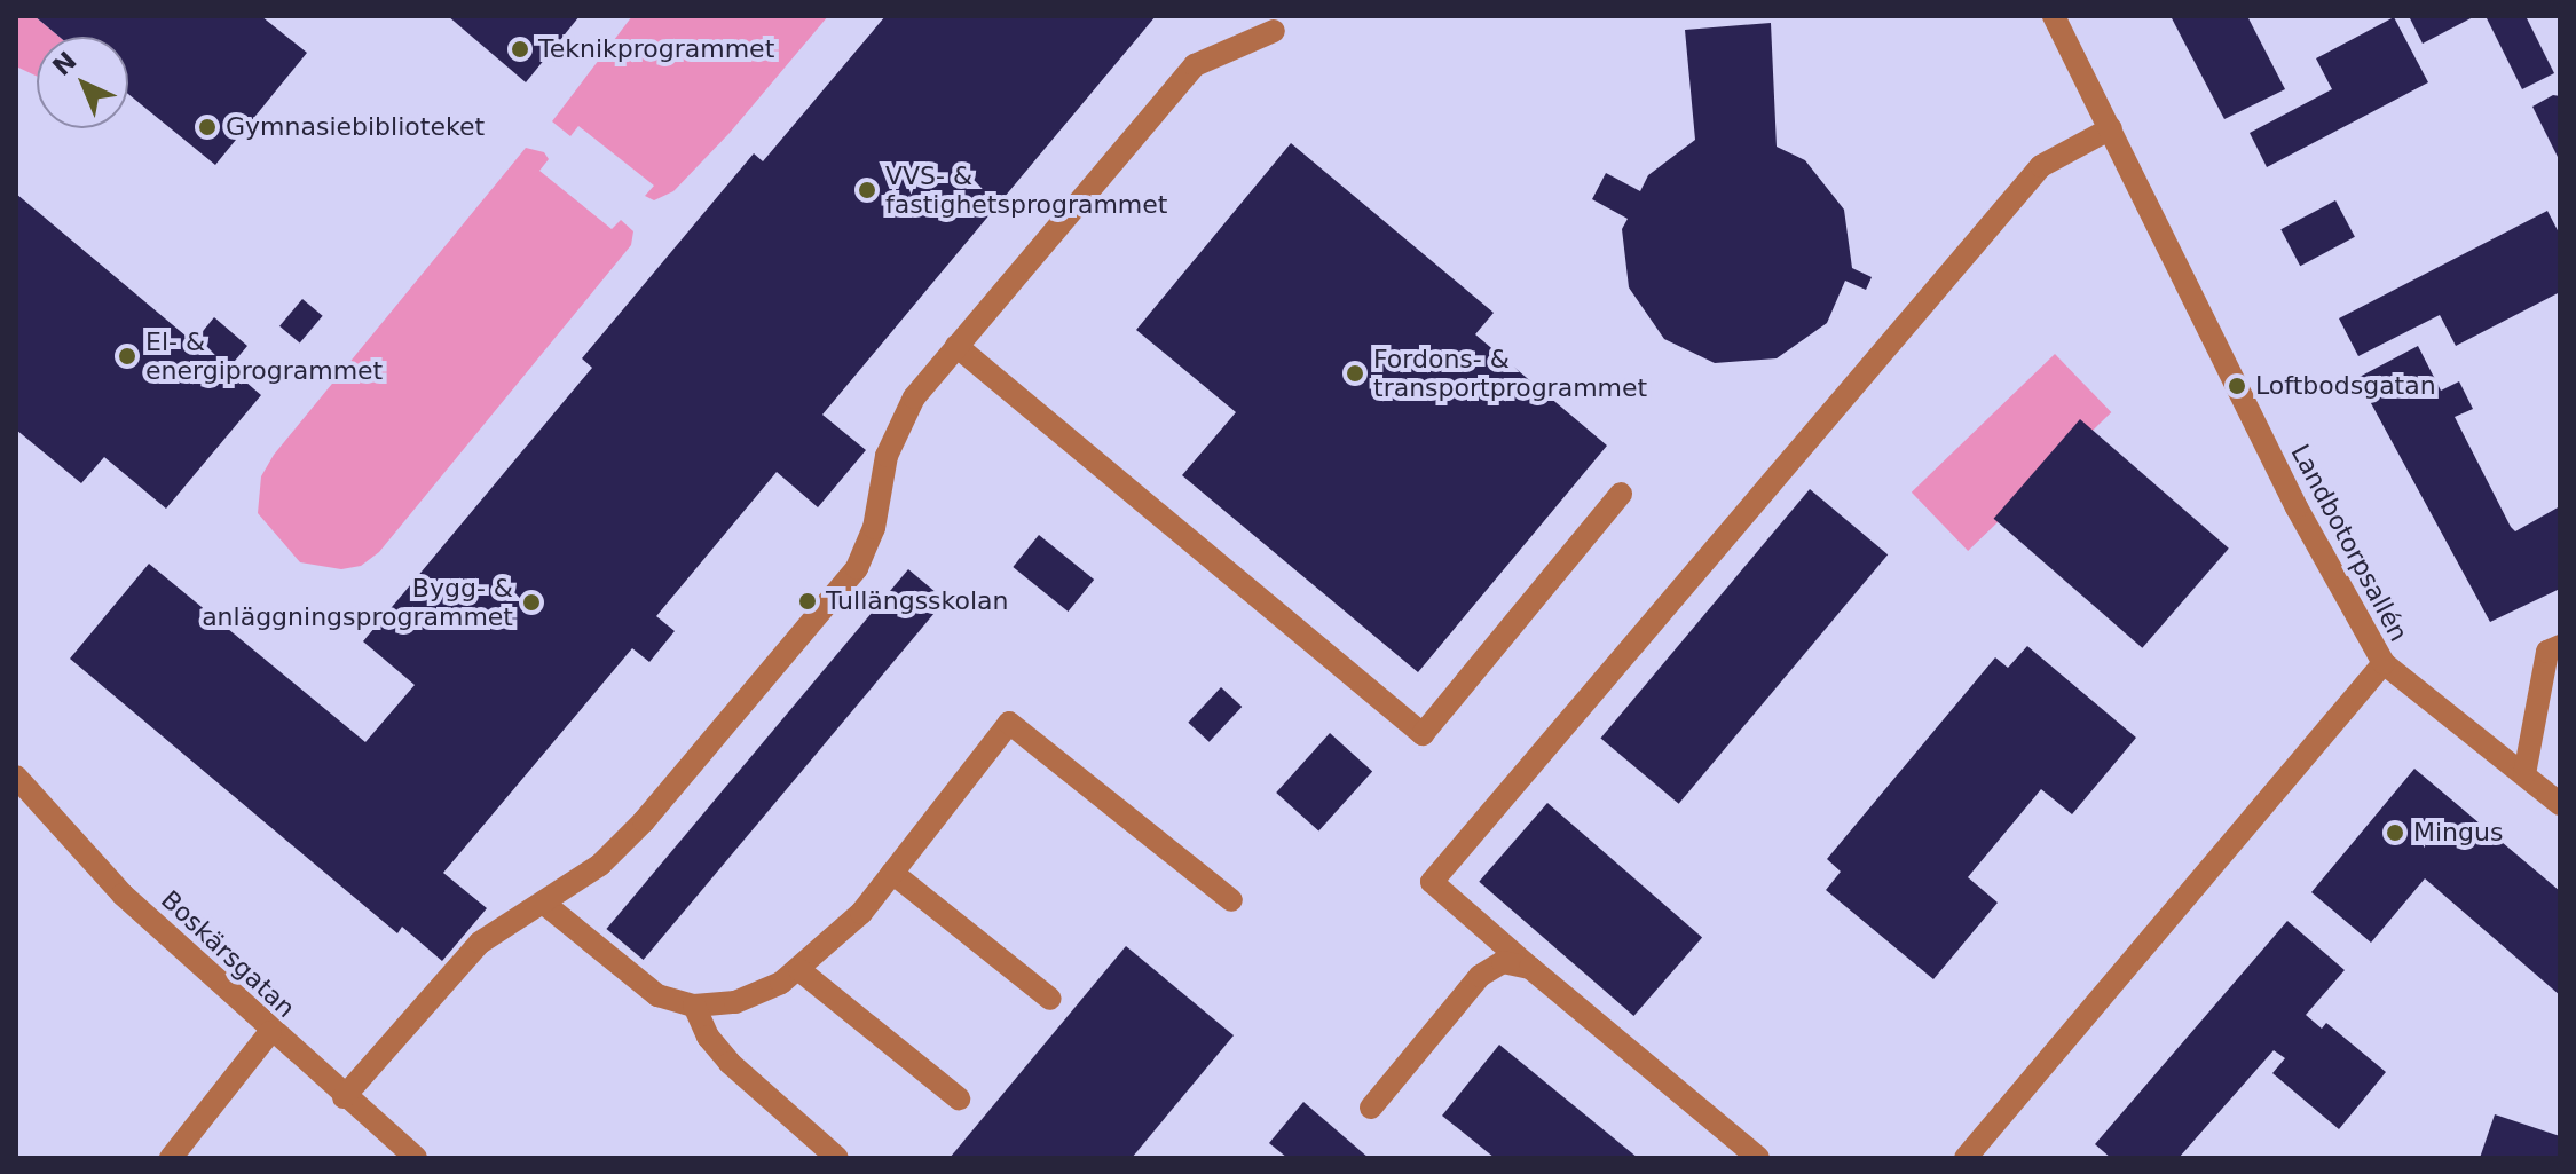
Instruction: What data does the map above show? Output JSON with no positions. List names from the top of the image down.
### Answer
{
  "streets": {
    "street": ["Landbotorpsallén", "Boskärsgatan"]
  },
  "places": [
    "Teknikprogrammet",
    "Gymnasiebiblioteket",
    "VVS- & fastighetsprogrammet",
    "El- & energiprogrammet",
    "Fordons- & transportprogrammet",
    "Loftbodsgatan",
    "Tullängsskolan",
    "Bygg- & anläggningsprogrammet",
    "Mingus"
  ],
  "north": "top left"
}
